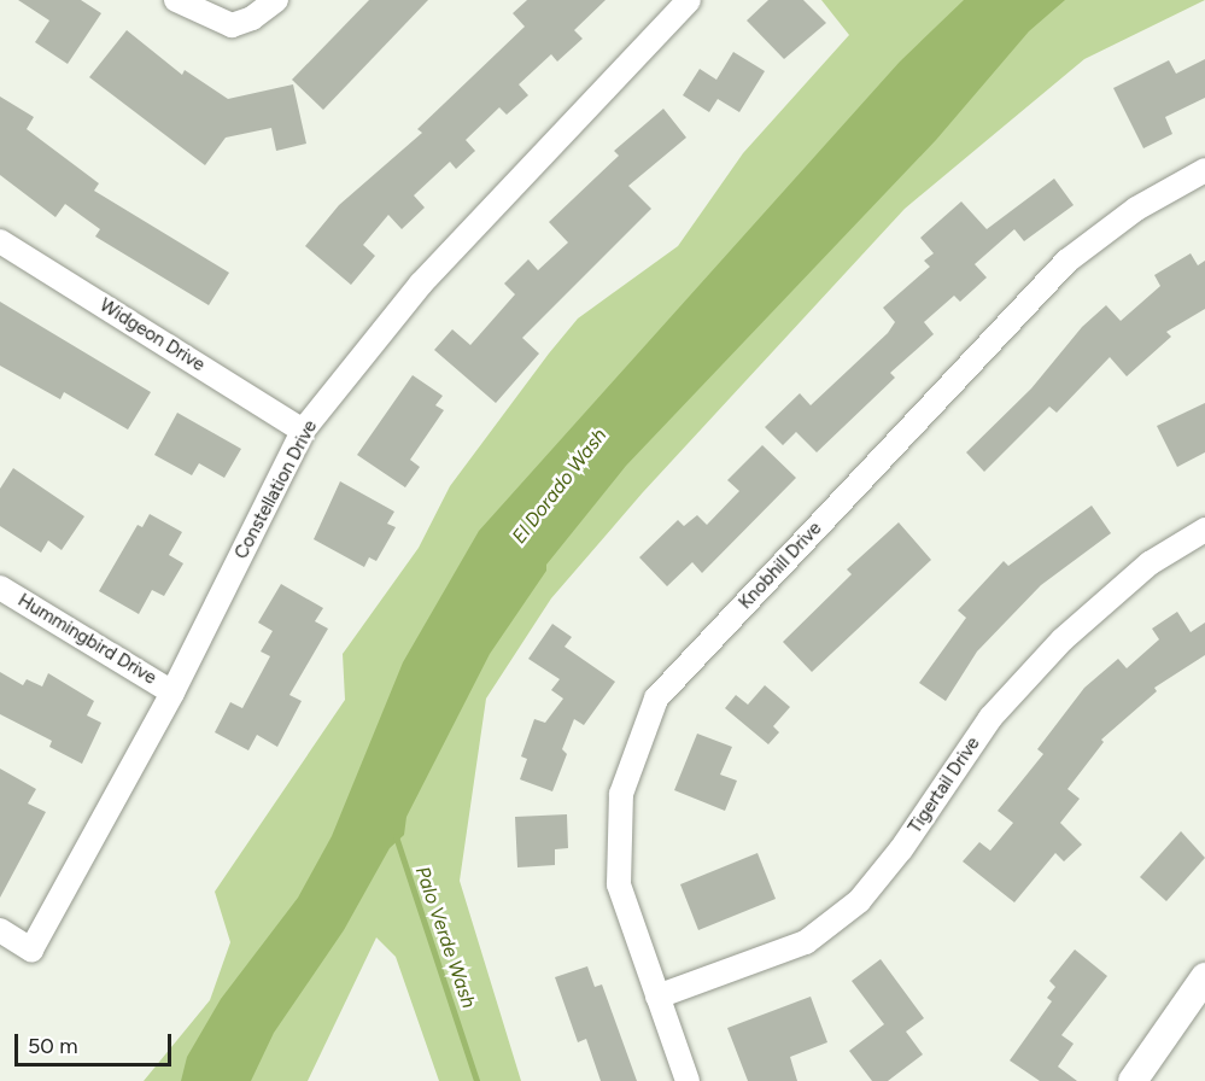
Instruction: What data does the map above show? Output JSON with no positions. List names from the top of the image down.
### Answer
{
  "streets": {
    "street": [
      "Widgeon Drive",
      "Constellation Drive",
      "Knobhill Drive",
      "Hummingbird Drive",
      "Tigertail Drive"
    ]
  },
  "crossings": [
    ["Widgeon Drive", "Constellation Drive"],
    ["Constellation Drive", "Hummingbird Drive"],
    ["Knobhill Drive", "Tigertail Drive"]
  ],
  "water": ["El Dorado Wash", "Palo Verde Wash"],
  "scale_bar": "50 m"
}
